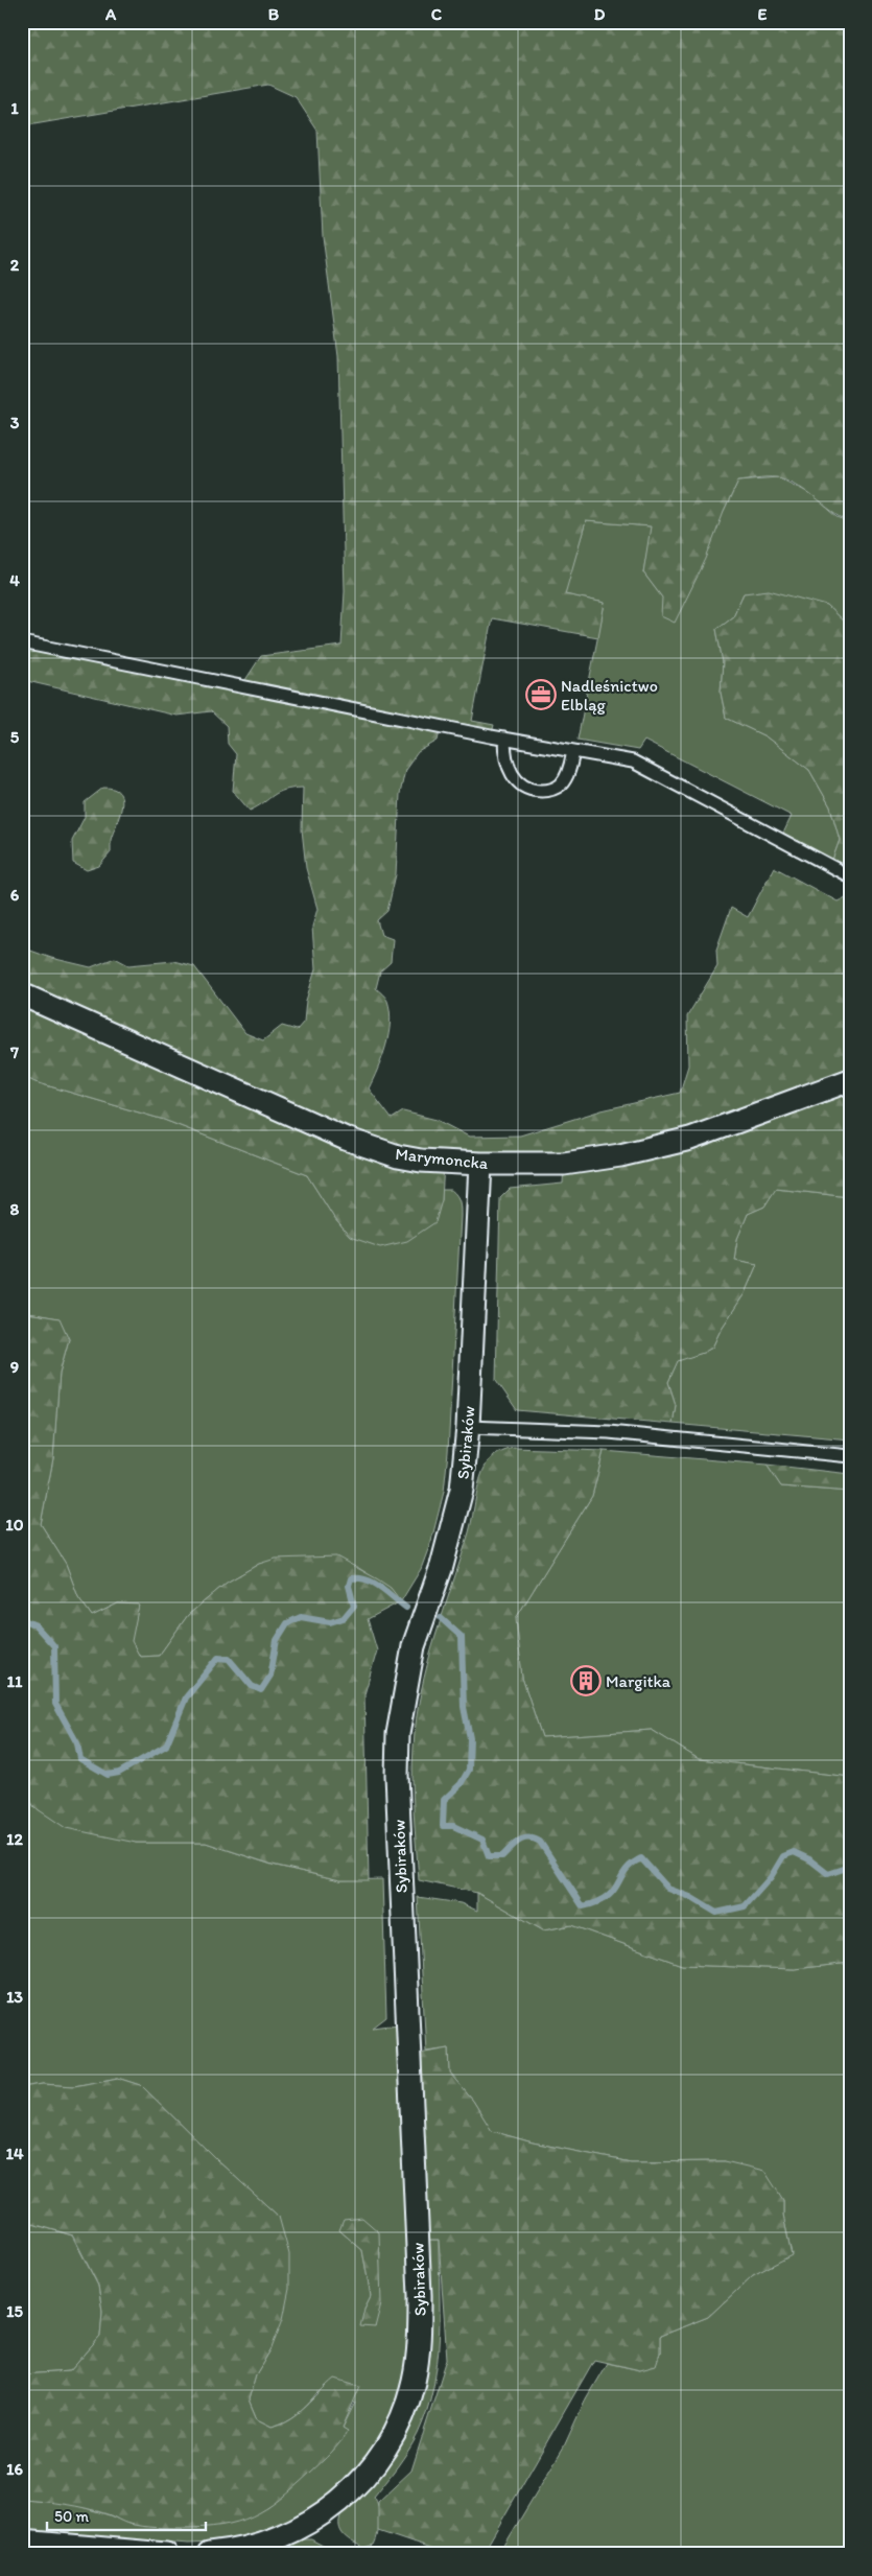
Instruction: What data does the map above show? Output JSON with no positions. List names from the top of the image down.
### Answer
{
  "streets": {
    "street": ["Marymoncka", "Sybiraków"]
  },
  "crossings": [
    ["Marymoncka", "Sybiraków"]
  ],
  "places": {
    "office": ["Nadleśnictwo Elbląg"],
    "building": ["Margitka"]
  },
  "scale_bar": "50 m",
  "grid": {
    "columns": [
      "A",
      "B",
      "C",
      "D",
      "E"
    ],
    "rows": [
      "1",
      "2",
      "3",
      "4",
      "5",
      "6",
      "7",
      "8",
      "9",
      "10",
      "11",
      "12",
      "13",
      "14",
      "15",
      "16"
    ]
  }
}
